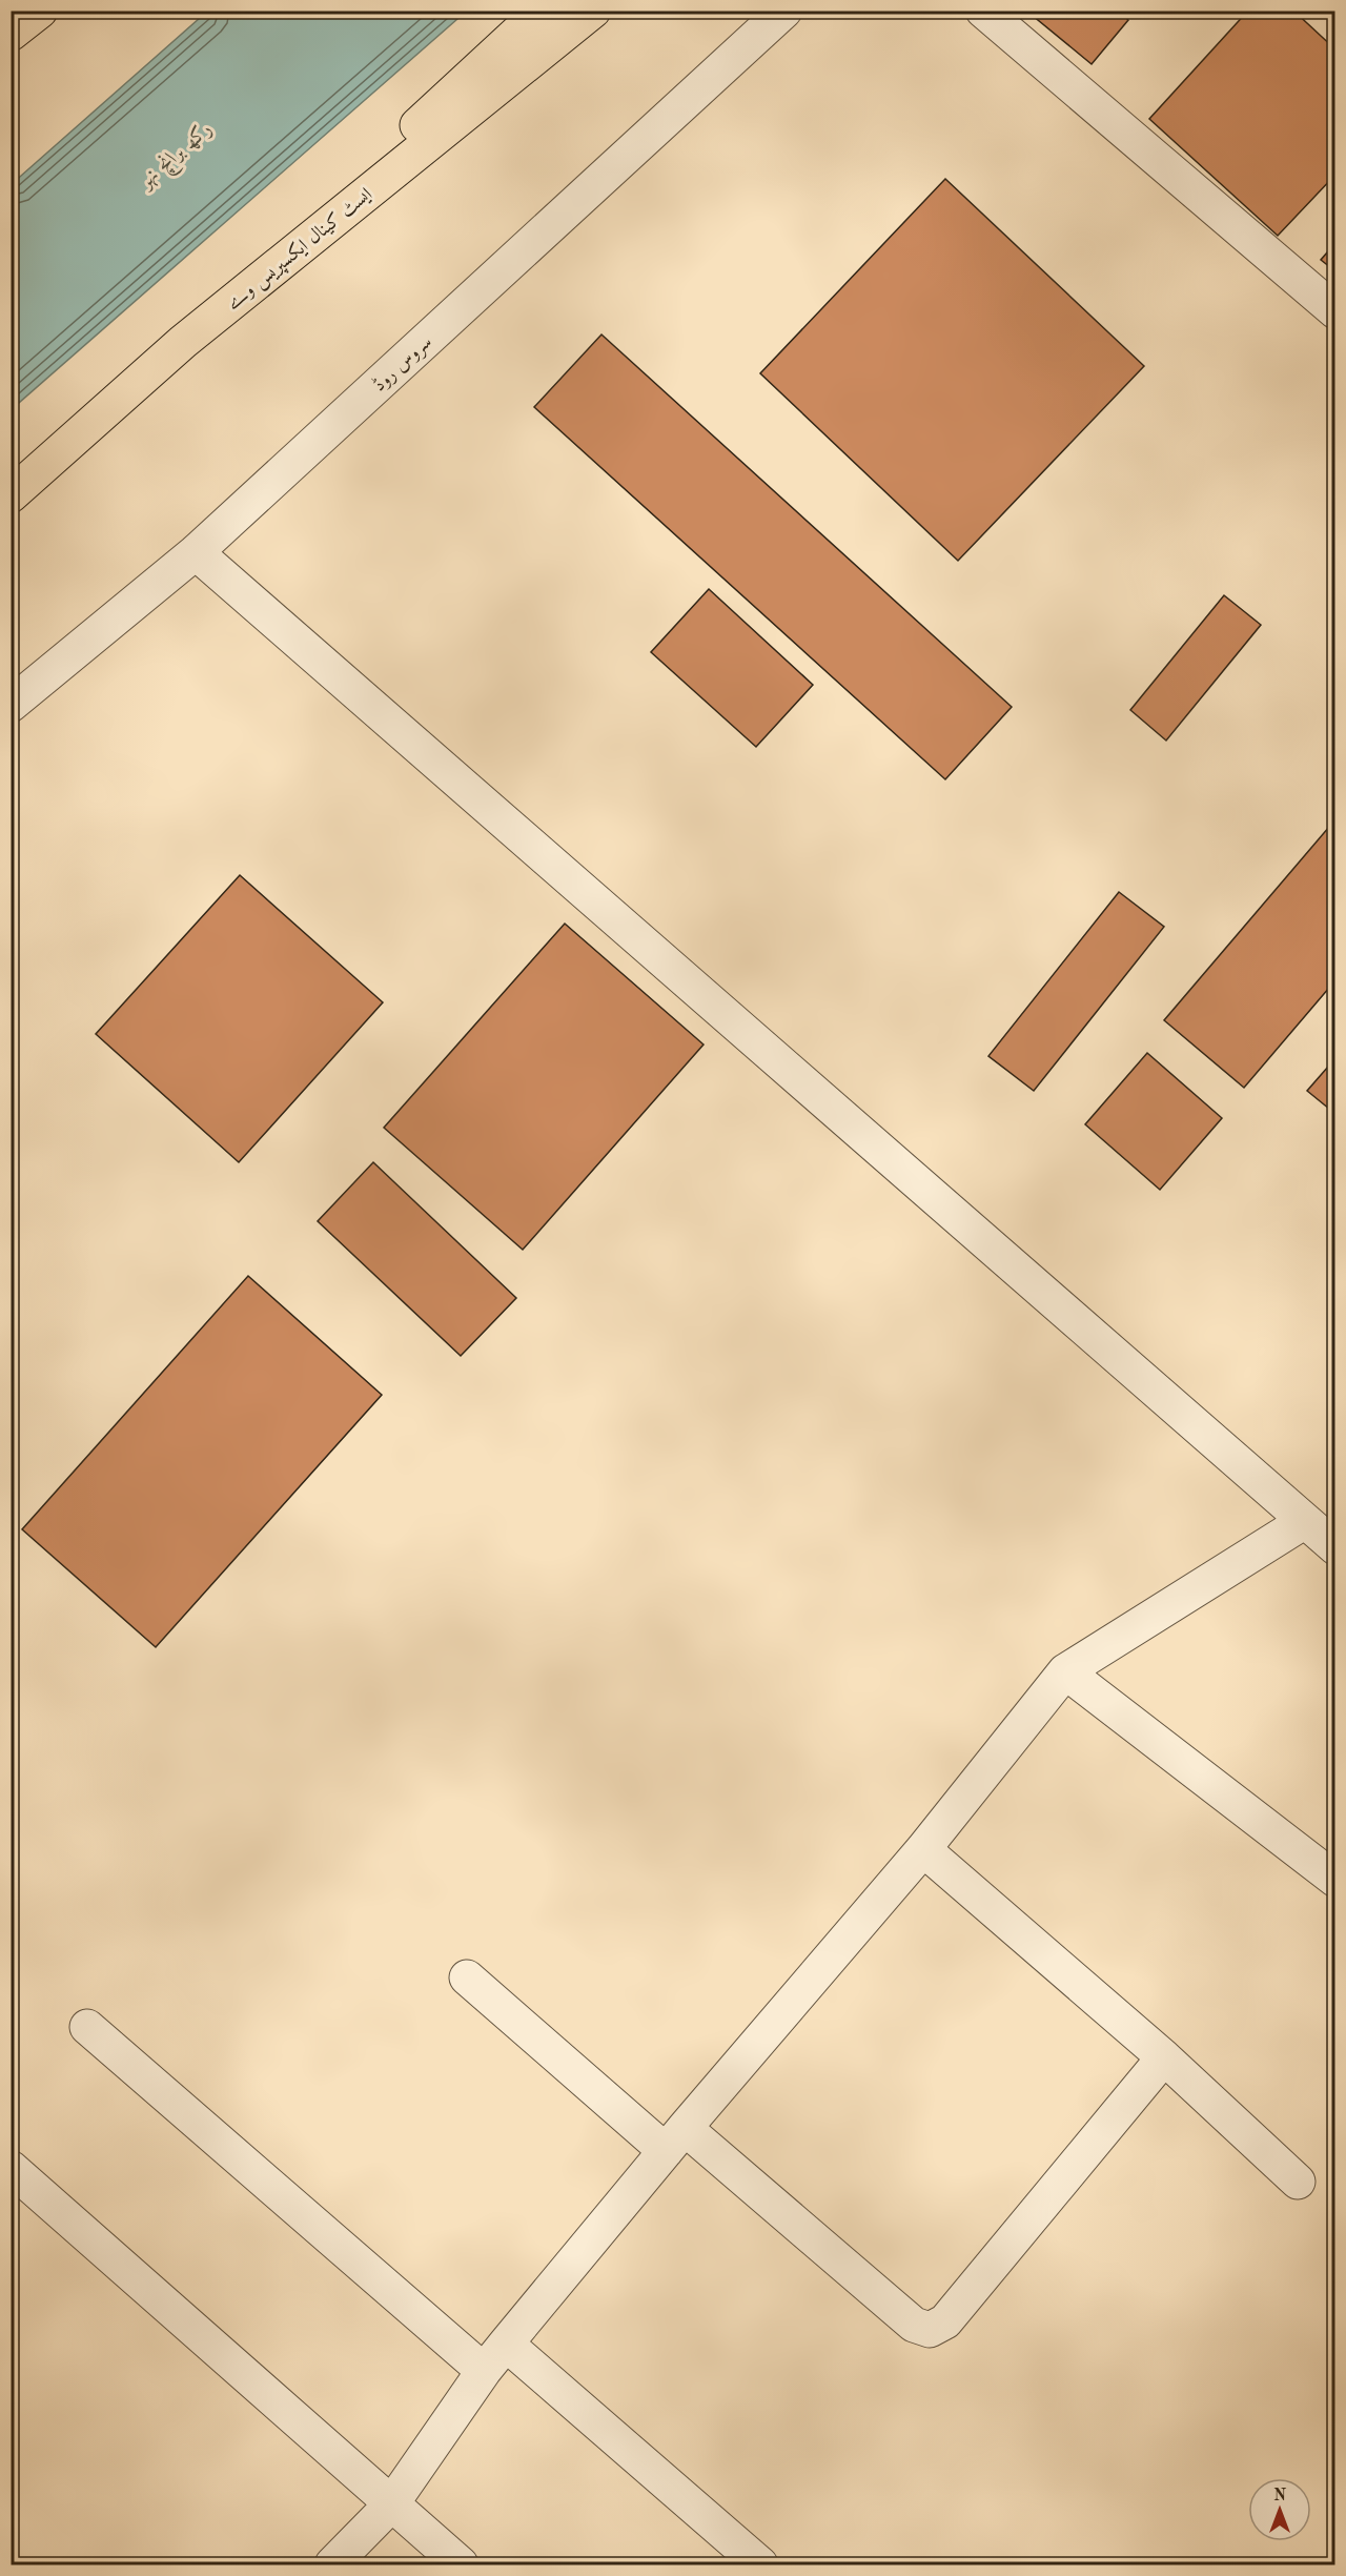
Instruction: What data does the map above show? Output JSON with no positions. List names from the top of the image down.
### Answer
{
  "streets": {
    "main road": ["ایسٹ کینال ایکسپریس وے"],
    "street": ["سروس روڈ"]
  },
  "water": ["رکھ برانچ نہر"],
  "north": "top"
}
